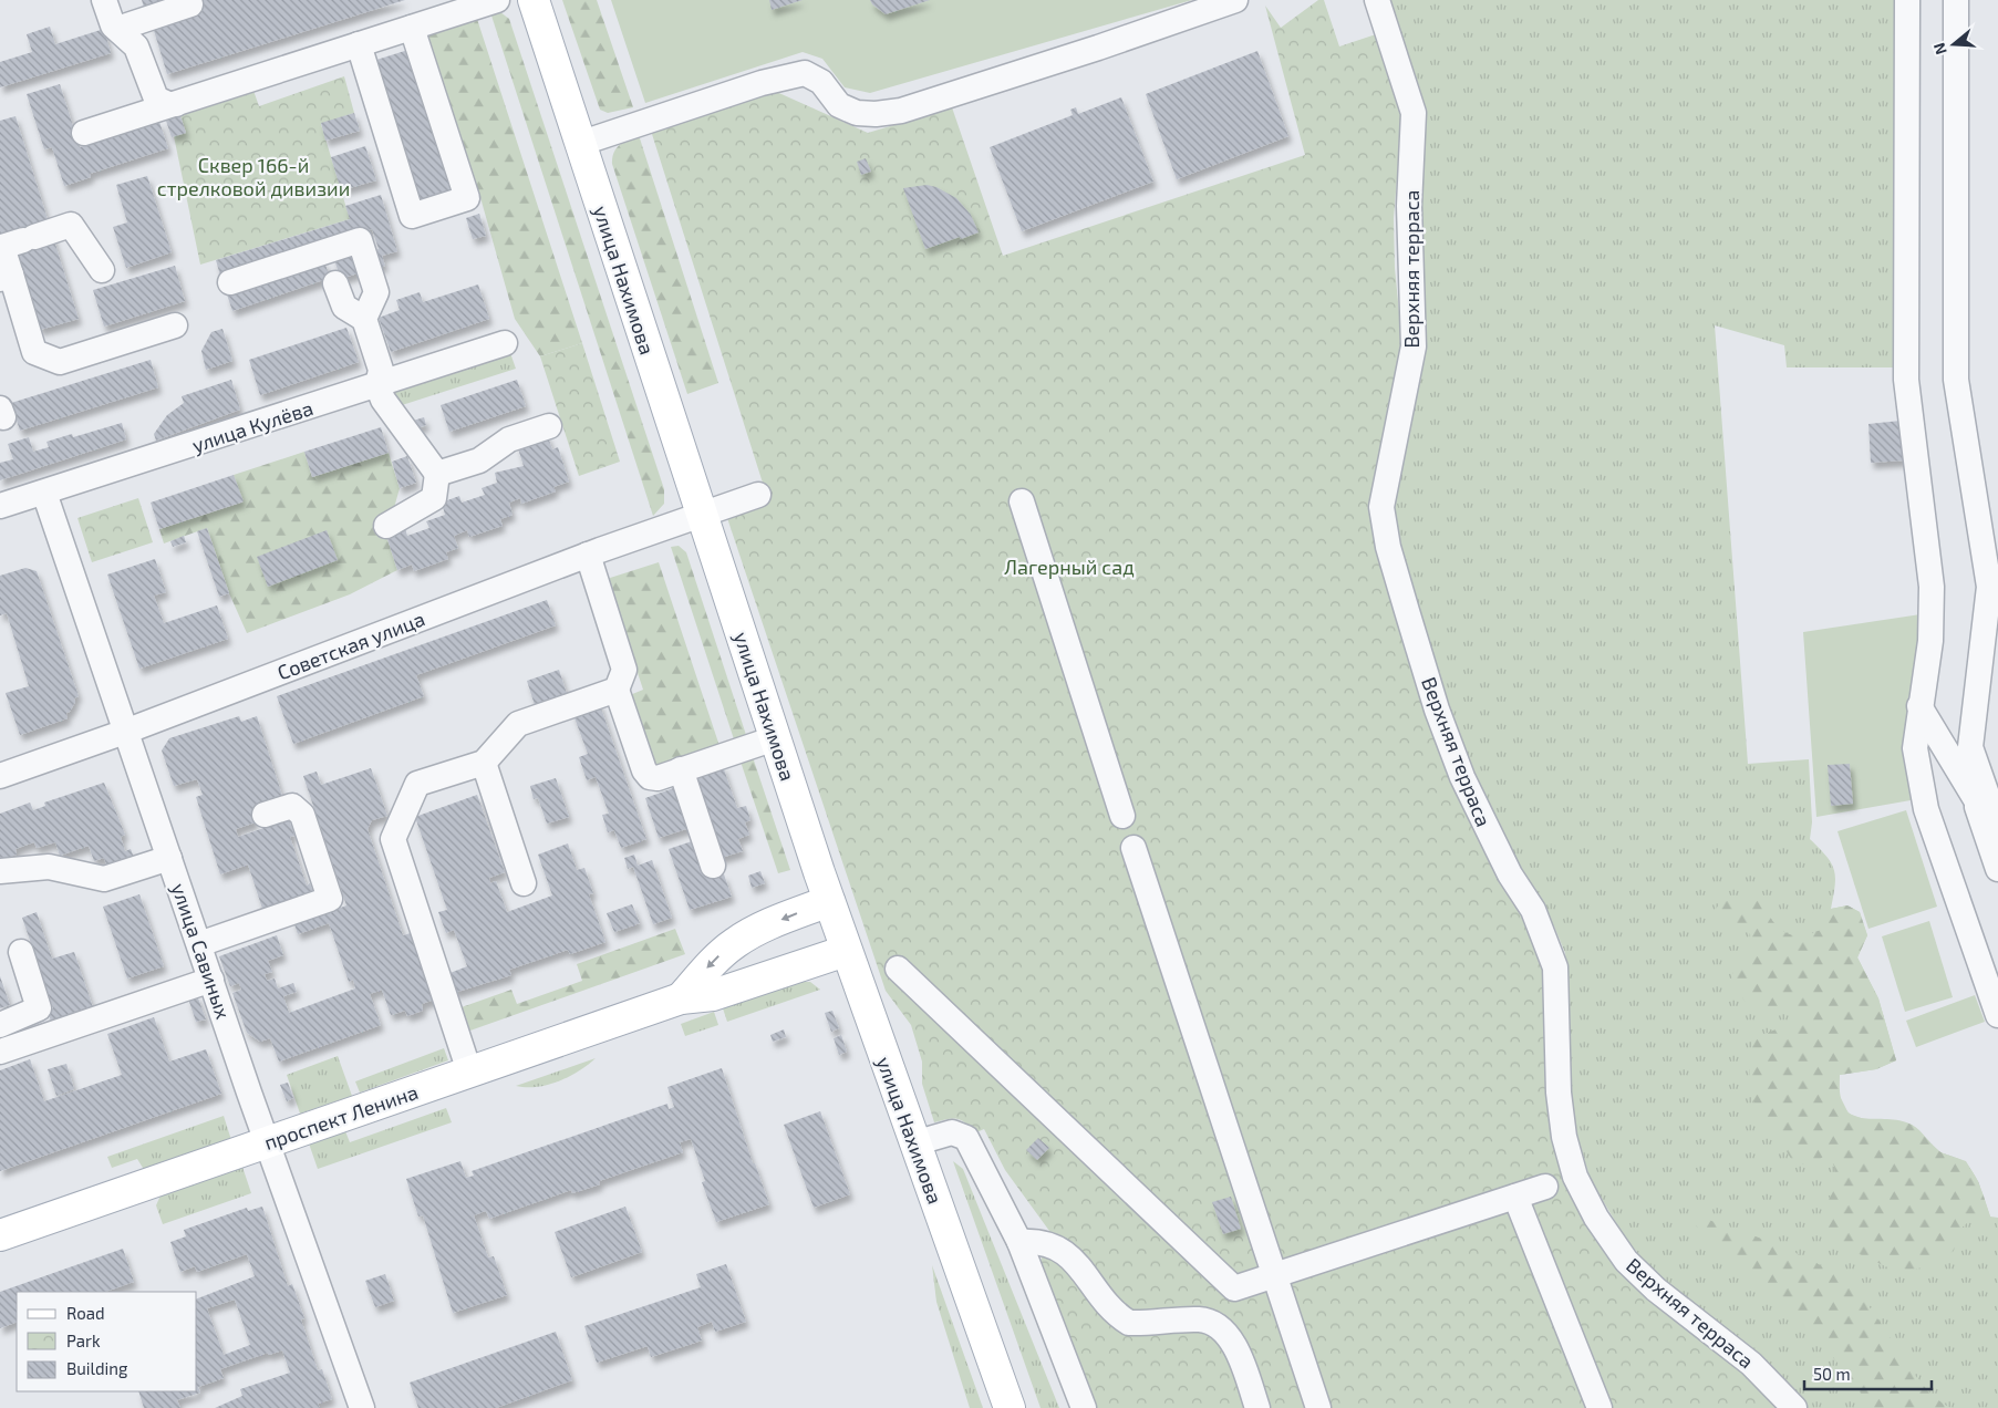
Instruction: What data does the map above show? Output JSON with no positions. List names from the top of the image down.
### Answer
{
  "streets": {
    "main road": ["улица Нахимова", "проспект Ленина"],
    "street": [
      "Верхняя терраса",
      "улица Кулёва",
      "Советская улица",
      "улица Савиных"
    ]
  },
  "crossings": [
    ["улица Нахимова", "Советская улица"],
    ["улица Нахимова", "проспект Ленина"],
    ["улица Кулёва", "улица Савиных"],
    ["Советская улица", "улица Савиных"],
    ["улица Савиных", "проспект Ленина"]
  ],
  "parks": ["Сквер 166-й стрелковой дивизии", "Лагерный сад"],
  "legend": ["Road", "Park", "Building"],
  "scale_bar": "50 m",
  "north": "left"
}
